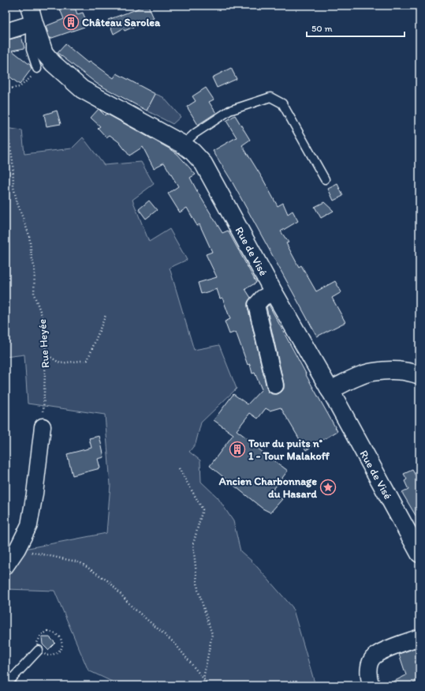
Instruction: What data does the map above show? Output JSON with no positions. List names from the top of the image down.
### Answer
{
  "streets": {
    "street": ["Rue de Visé"],
    "path": ["Rue Heyée"]
  },
  "places": {
    "building": ["Château Sarolea", "Tour du puits n° 1 - Tour Malakoff"],
    "place": ["Ancien Charbonnage du Hasard"]
  },
  "scale_bar": "50 m"
}
